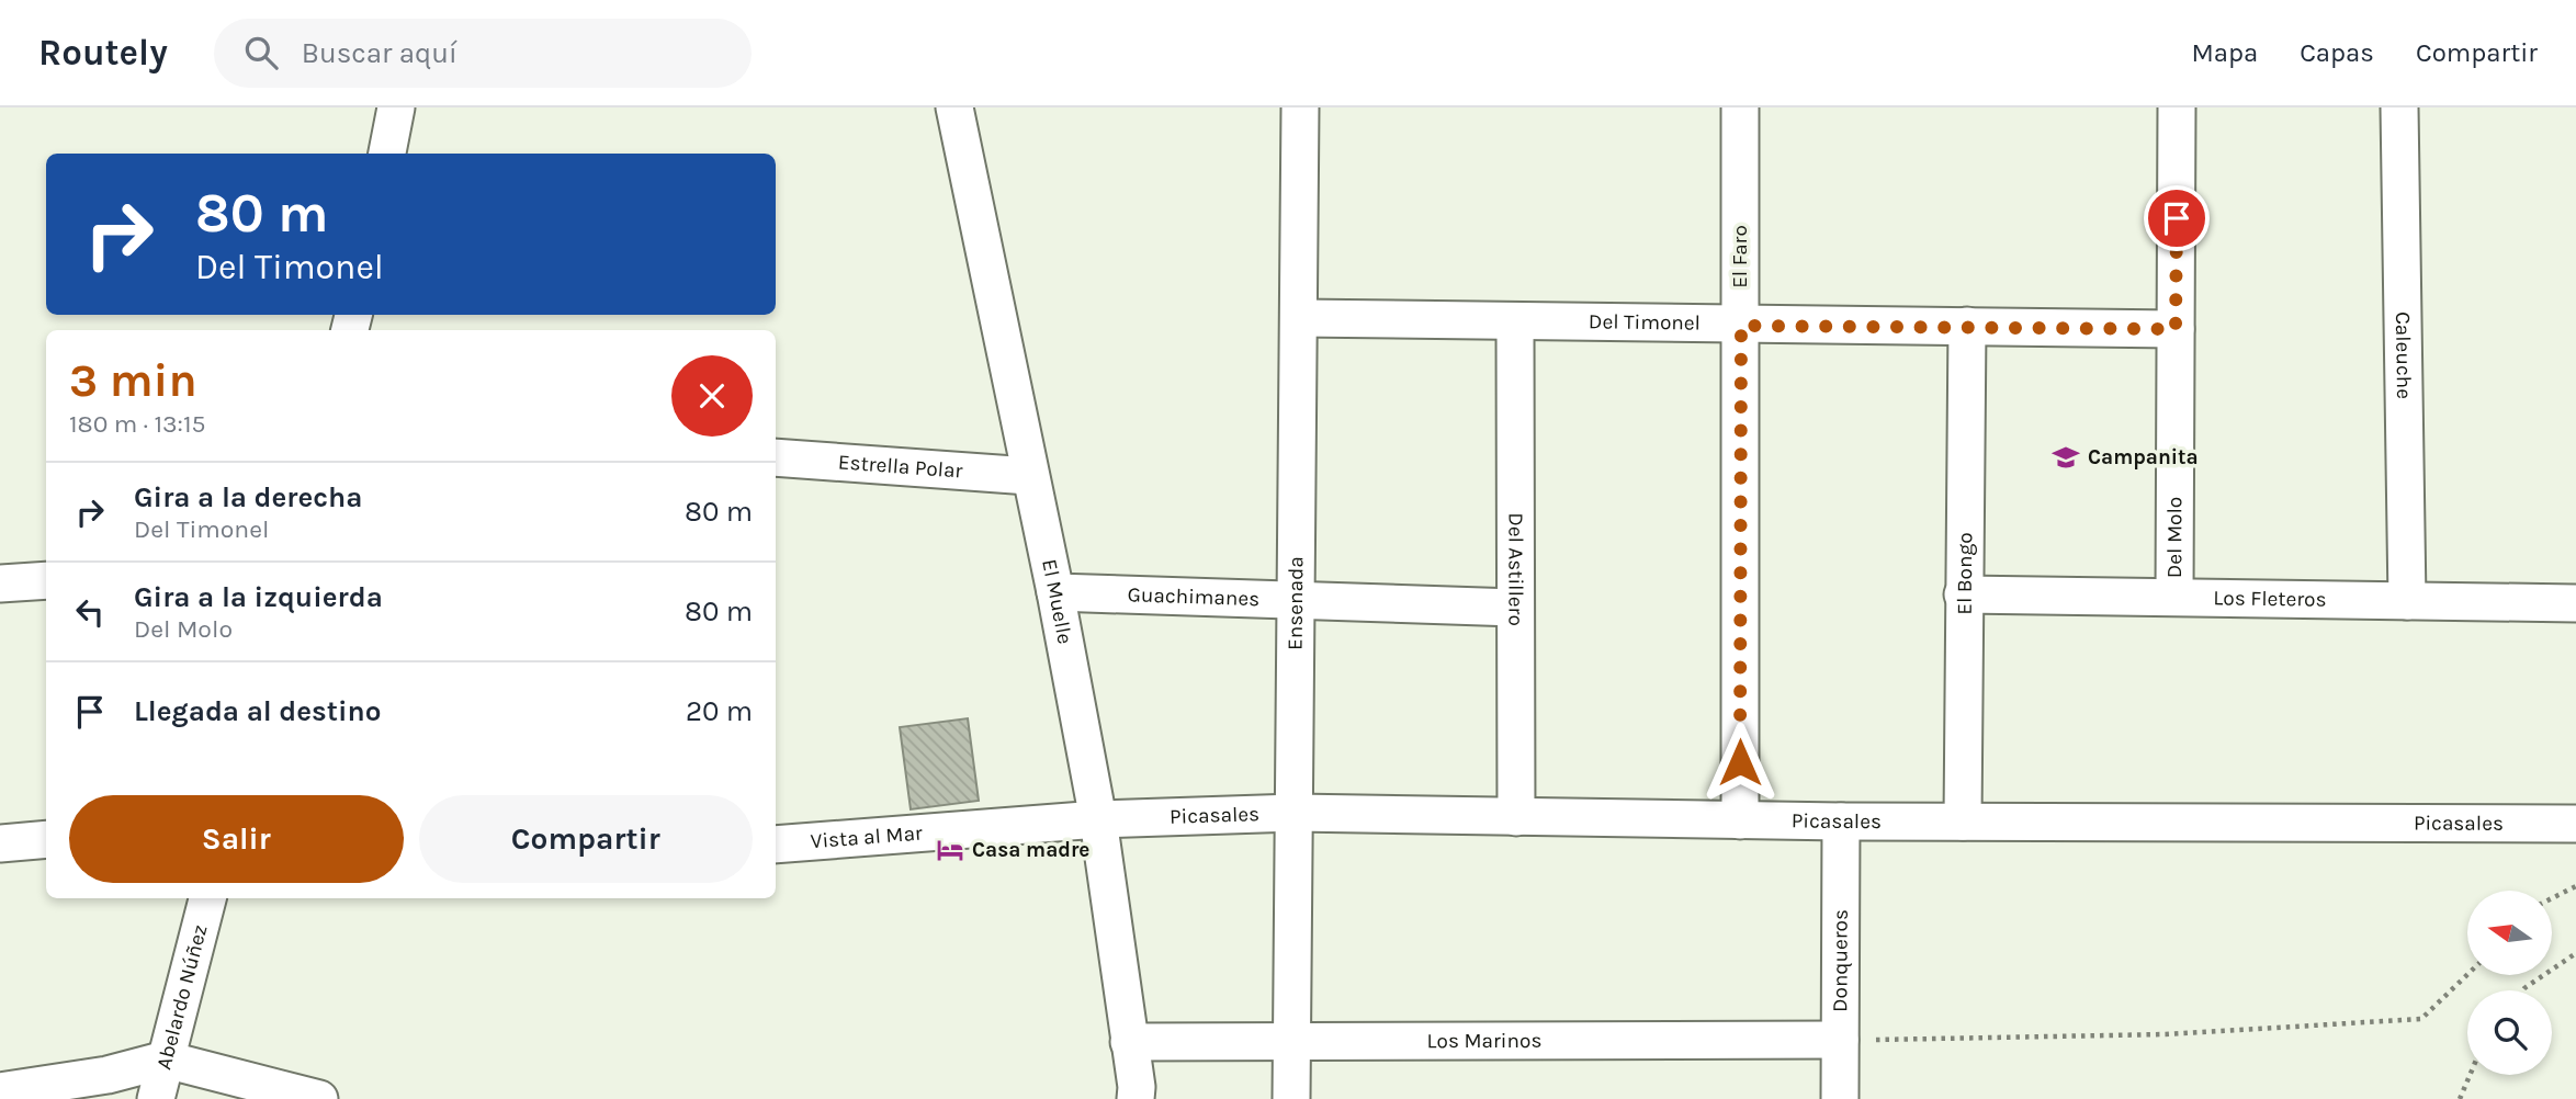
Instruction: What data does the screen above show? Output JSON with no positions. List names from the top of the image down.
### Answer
{
  "streets": {
    "street": [
      "El Faro",
      "Del Timonel",
      "Caleuche",
      "Estrella Polar",
      "Del Molo",
      "Del Astillero",
      "El Bongo",
      "Guachimanes",
      "Los Fleteros",
      "El Muelle",
      "Ensenada",
      "Picasales",
      "Vista al Mar",
      "Donqueros",
      "Abelardo Núñez",
      "Los Marinos"
    ]
  },
  "crossings": [
    ["El Faro", "Del Timonel"],
    ["El Faro", "Picasales"],
    ["Del Timonel", "Del Molo"],
    ["Del Timonel", "Del Astillero"],
    ["Del Timonel", "El Bongo"],
    ["Del Timonel", "Ensenada"],
    ["Caleuche", "Los Fleteros"],
    ["Estrella Polar", "El Muelle"],
    ["Del Molo", "Los Fleteros"],
    ["Del Astillero", "Guachimanes"],
    ["Del Astillero", "Picasales"],
    ["El Bongo", "Los Fleteros"],
    ["El Bongo", "Picasales"],
    ["Guachimanes", "El Muelle"],
    ["Guachimanes", "Ensenada"],
    ["El Muelle", "Picasales"],
    ["El Muelle", "Vista al Mar"],
    ["El Muelle", "Los Marinos"],
    ["Ensenada", "Picasales"],
    ["Ensenada", "Los Marinos"],
    ["Picasales", "Vista al Mar"],
    ["Picasales", "Donqueros"],
    ["Donqueros", "Los Marinos"]
  ],
  "places": {
    "school or university": ["Campanita"],
    "hotel": ["Casa madre"]
  },
  "north": "left",
  "page": {
    "header": "Routely",
    "search": "Buscar aquí",
    "nav": ["Mapa", "Capas", "Compartir"],
    "turn": ["80 m", "Del Timonel"],
    "heading": ["3 min", "180 m · 13:15"],
    "list": [
      {
        "name": "Gira a la derecha",
        "note": "Del Timonel",
        "value": "80 m"
      },
      {
        "name": "Gira a la izquierda",
        "note": "Del Molo",
        "value": "80 m"
      },
      {
        "name": "Llegada al destino",
        "value": "20 m"
      }
    ],
    "buttons": ["Salir", "Compartir"]
  }
}
